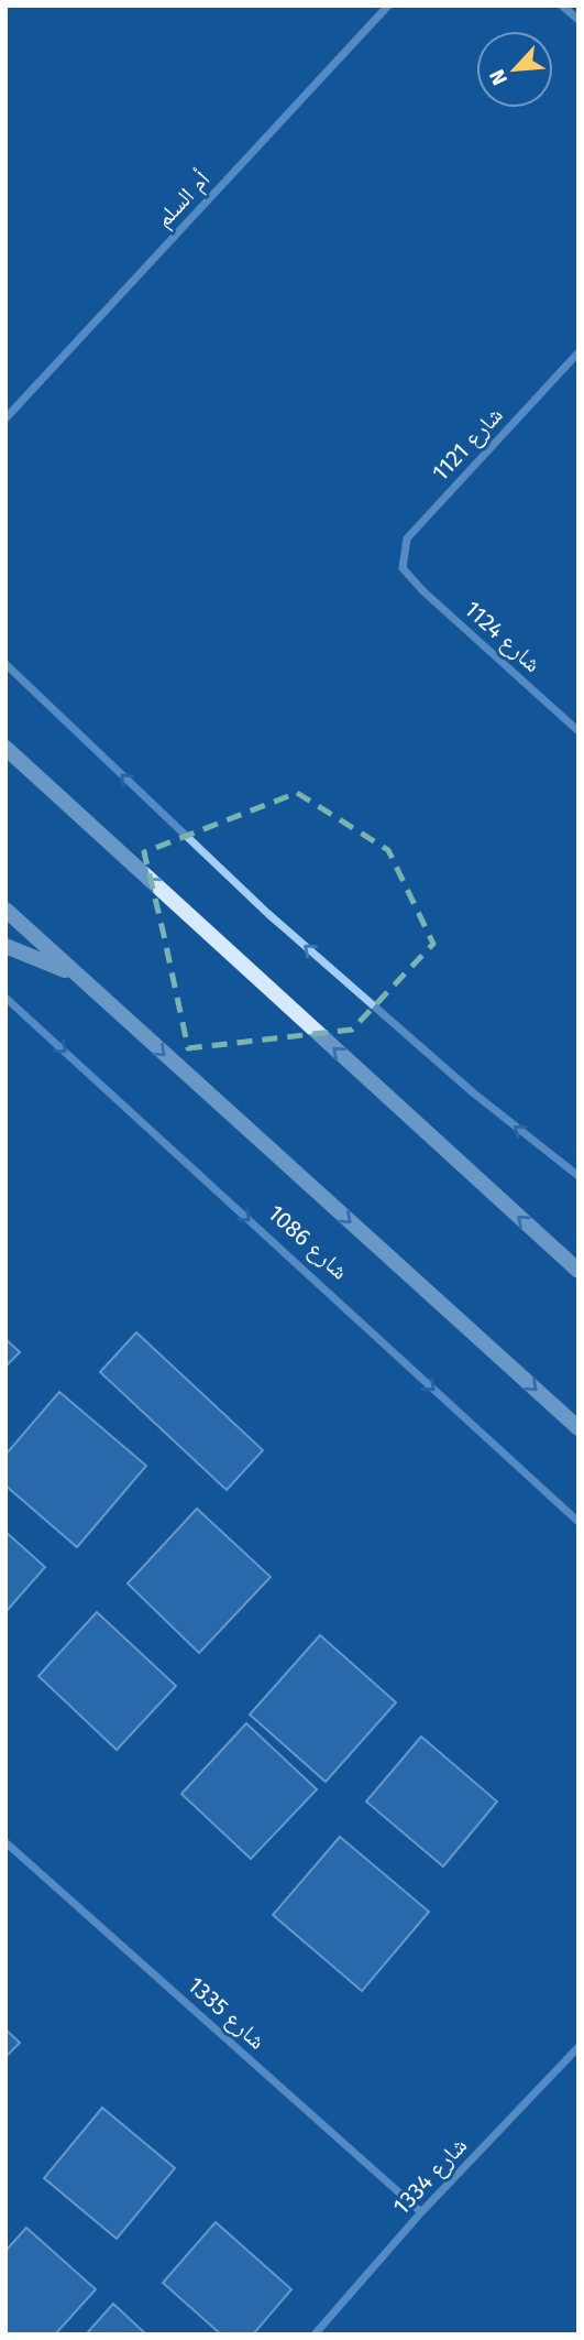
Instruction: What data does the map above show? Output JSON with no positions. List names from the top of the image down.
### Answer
{
  "streets": {
    "street": [
      "أم السلم",
      "شارع 1121",
      "شارع 1124",
      "شارع 1086",
      "شارع 1335",
      "شارع 1334"
    ]
  },
  "crossings": [
    ["شارع 1121", "شارع 1124"],
    ["شارع 1335", "شارع 1334"]
  ],
  "north": "bottom left"
}
